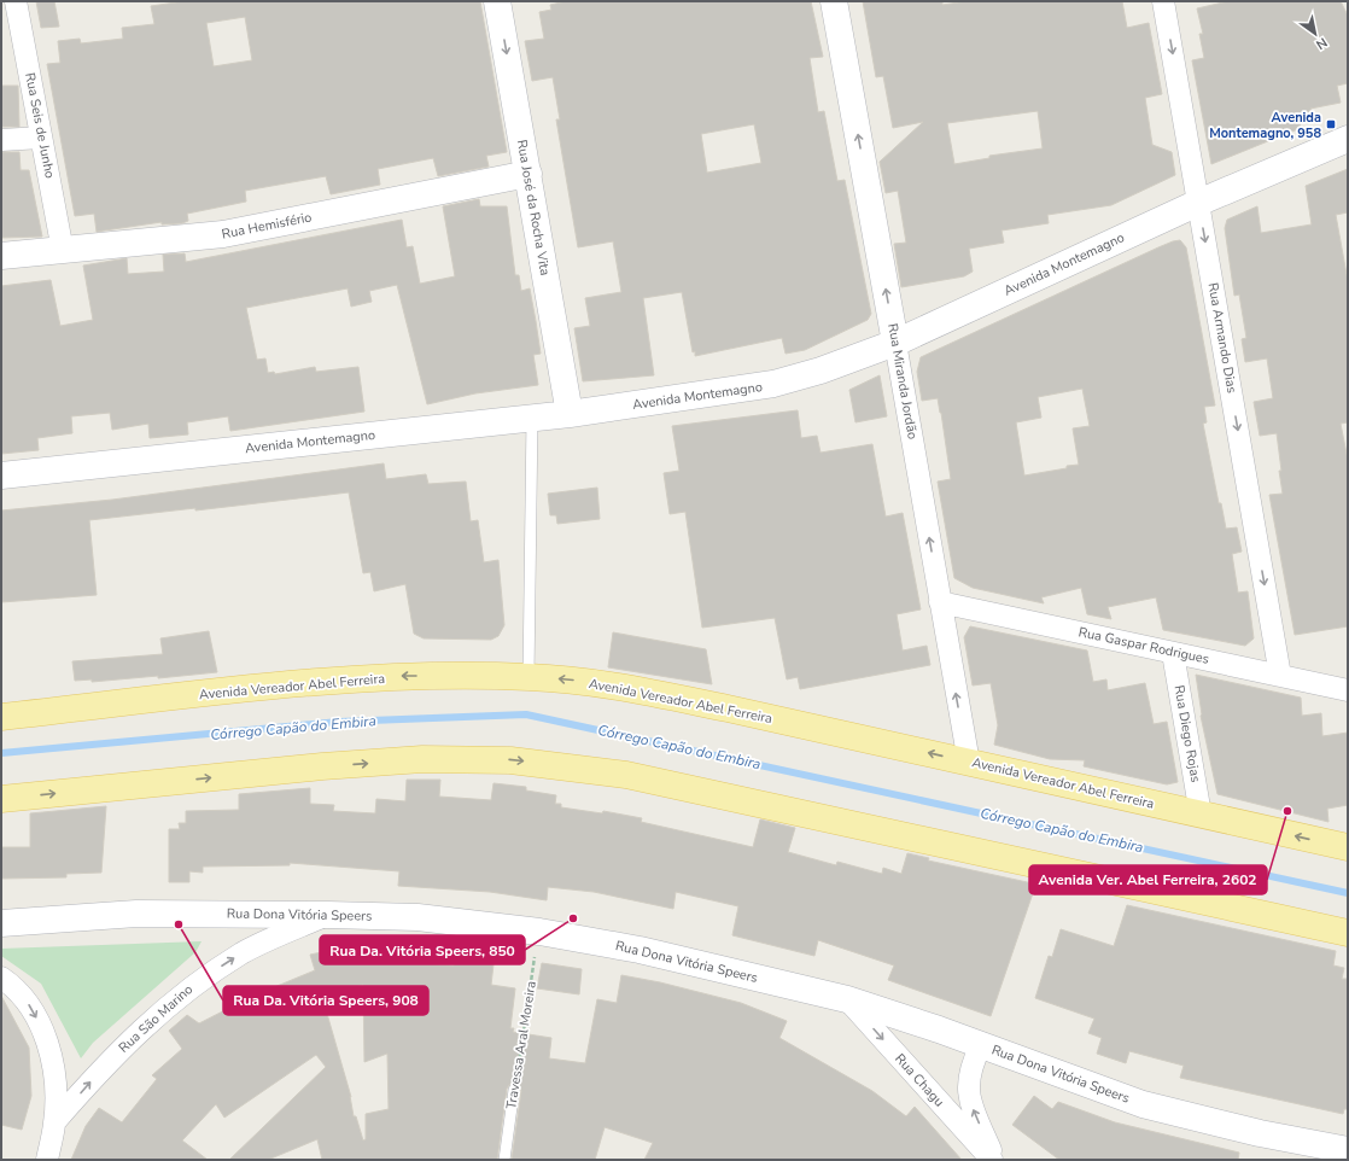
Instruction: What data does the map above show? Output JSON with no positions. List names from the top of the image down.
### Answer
{
  "streets": {
    "main road": ["Avenida Vereador Abel Ferreira"],
    "street": [
      "Rua Seis de Junho",
      "Rua José da Rocha Vita",
      "Rua Hemisfério",
      "Avenida Montemagno",
      "Rua Armando Dias",
      "Rua Miranda Jordão",
      "Rua Gaspar Rodrigues",
      "Rua Diego Rojas",
      "Rua Dona Vitória Speers",
      "Rua São Marino",
      "Rua Chagu"
    ],
    "lane": ["Travessa Aral Moreira"]
  },
  "crossings": [
    ["Rua Seis de Junho", "Rua Hemisfério"],
    ["Rua José da Rocha Vita", "Rua Hemisfério"],
    ["Rua José da Rocha Vita", "Avenida Montemagno"],
    ["Avenida Montemagno", "Rua Armando Dias"],
    ["Avenida Montemagno", "Rua Miranda Jordão"],
    ["Rua Armando Dias", "Rua Gaspar Rodrigues"],
    ["Rua Miranda Jordão", "Rua Gaspar Rodrigues"],
    ["Rua Miranda Jordão", "Avenida Vereador Abel Ferreira"],
    ["Rua Gaspar Rodrigues", "Rua Diego Rojas"],
    ["Avenida Vereador Abel Ferreira", "Rua Diego Rojas"],
    ["Rua Dona Vitória Speers", "Rua São Marino"],
    ["Rua Dona Vitória Speers", "Travessa Aral Moreira"],
    ["Rua Dona Vitória Speers", "Rua Chagu"]
  ],
  "one_way": [
    "Rua José da Rocha Vita",
    "Rua Armando Dias",
    "Rua Miranda Jordão",
    "Rua São Marino"
  ],
  "water": ["Córrego Capão do Embira"],
  "places": {
    "transit": ["Avenida Montemagno, 958"],
    "other": ["Avenida Ver. Abel Ferreira, 2602", "Rua Da. Vitória Speers, 850", "Rua Da. Vitória Speers, 908"]
  },
  "north": "bottom right"
}
